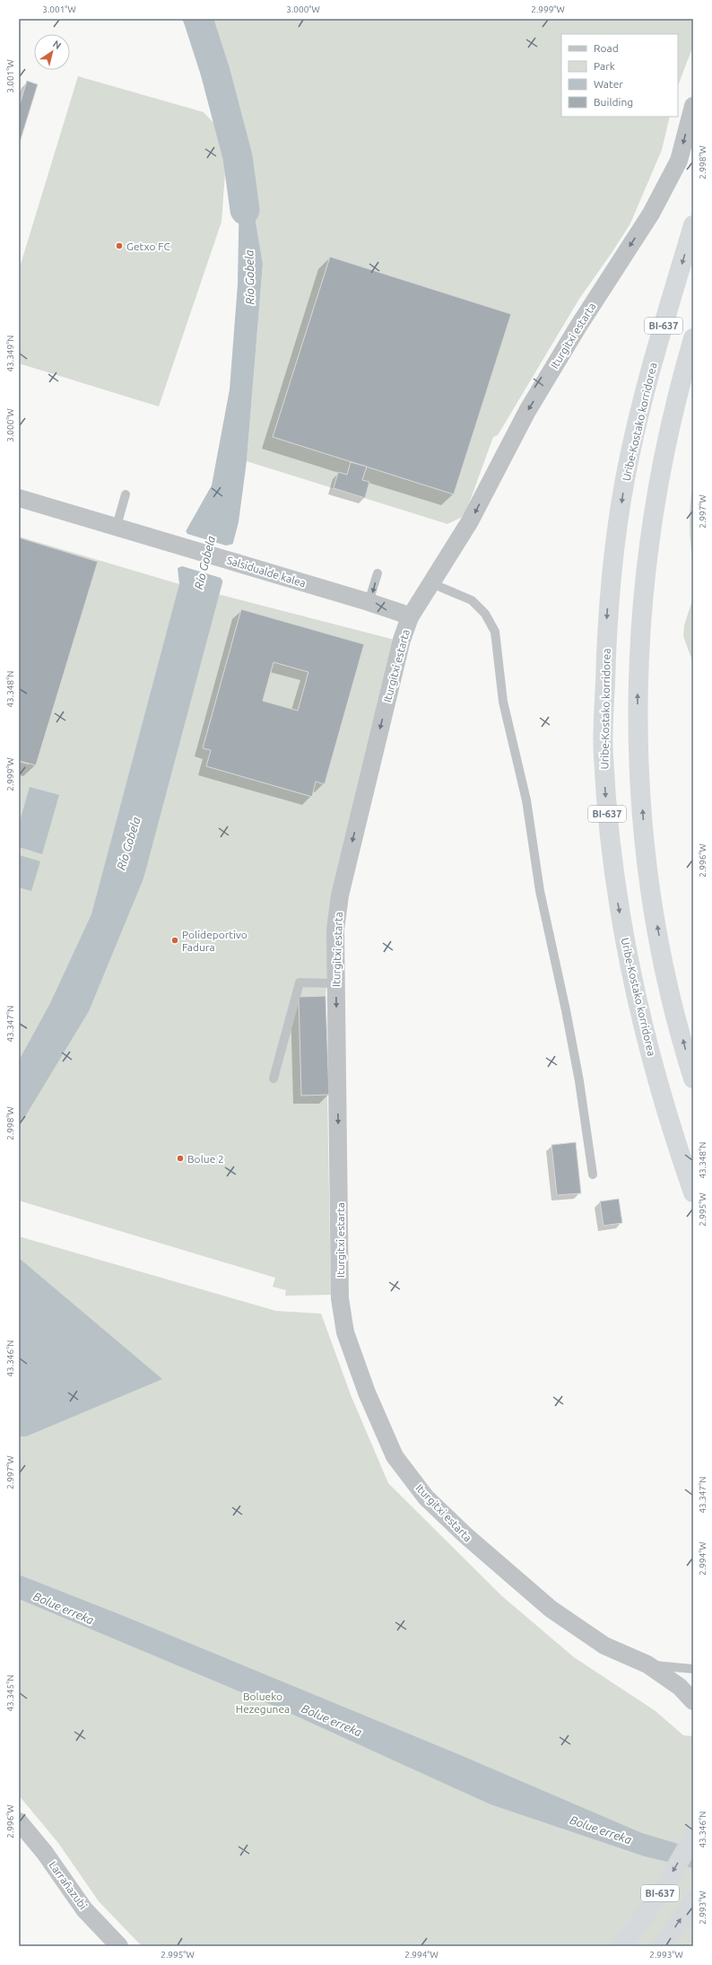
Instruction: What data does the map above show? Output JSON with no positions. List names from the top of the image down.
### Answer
{
  "streets": {
    "highway": ["BI-637", "Uribe-Kostako korridorea"],
    "street": ["Iturgitxi estarta", "Salsidualde kalea", "Larrañazubi"]
  },
  "crossings": [
    ["Iturgitxi estarta", "Salsidualde kalea"]
  ],
  "one_way": ["Iturgitxi estarta"],
  "water": ["Río Gobela", "Bolue erreka"],
  "parks": ["Bolueko Hezegunea"],
  "places": ["Getxo FC", "Polideportivo Fadura", "Bolue 2"],
  "legend": [
    "Road",
    "Park",
    "Water",
    "Building"
  ],
  "north": "top right",
  "coordinates": [
    "3.001°W",
    "3.000°W",
    "2.999°W",
    "2.998°W",
    "43.349°N",
    "2.997°W",
    "43.348°N",
    "2.996°W",
    "43.347°N",
    "2.995°W",
    "43.346°N",
    "2.994°W",
    "43.345°N",
    "2.993°W"
  ]
}
